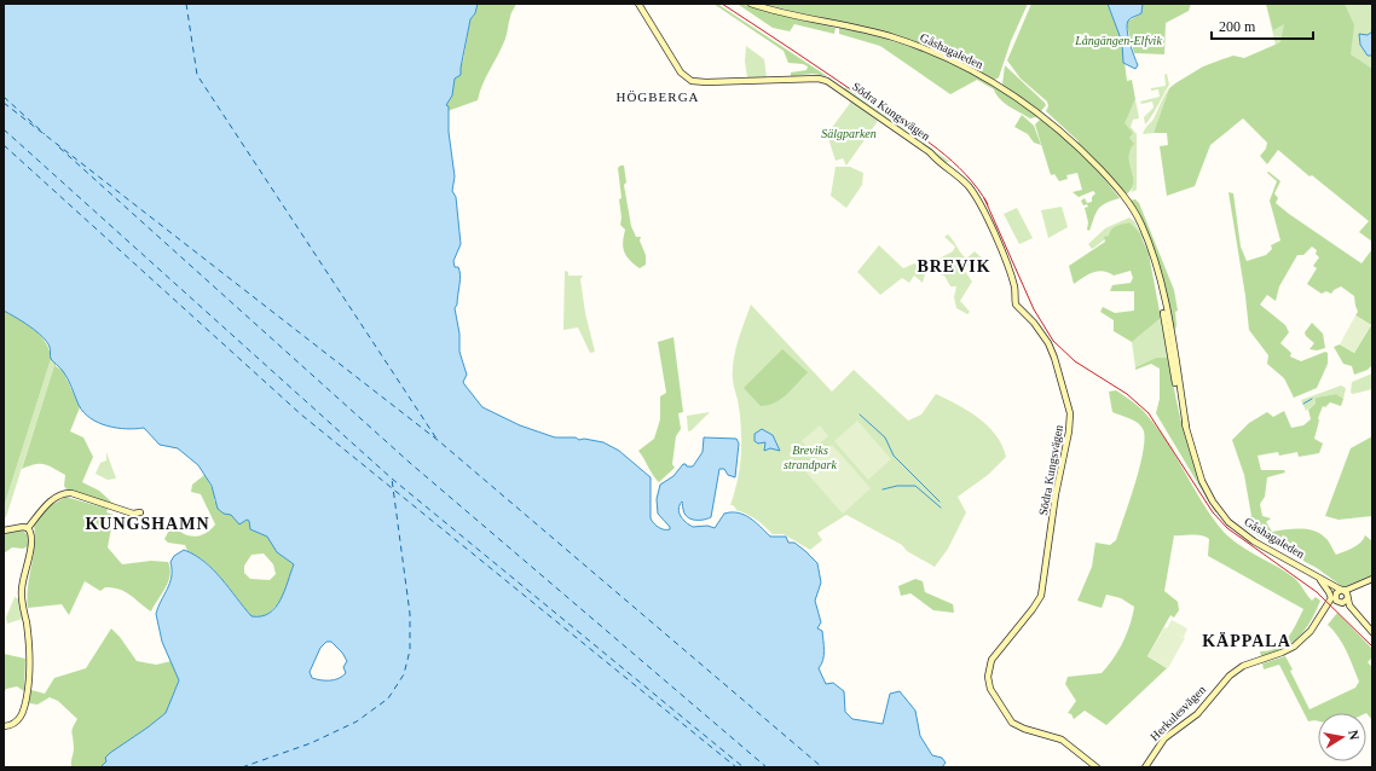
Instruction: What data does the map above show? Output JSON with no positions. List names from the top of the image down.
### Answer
{
  "streets": {
    "street": ["Gåshagaleden", "Södra Kungsvägen", "Herkulesvägen"]
  },
  "crossings": [
    ["Gåshagaleden", "Herkulesvägen"]
  ],
  "districts": [
    "HÖGBERGA",
    "BREVIK",
    "KUNGSHAMN",
    "KÄPPALA"
  ],
  "parks": ["Långängen-Elfvik", "Sälgparken", "Breviks strandpark"],
  "scale_bar": "200 m",
  "north": "right"
}
